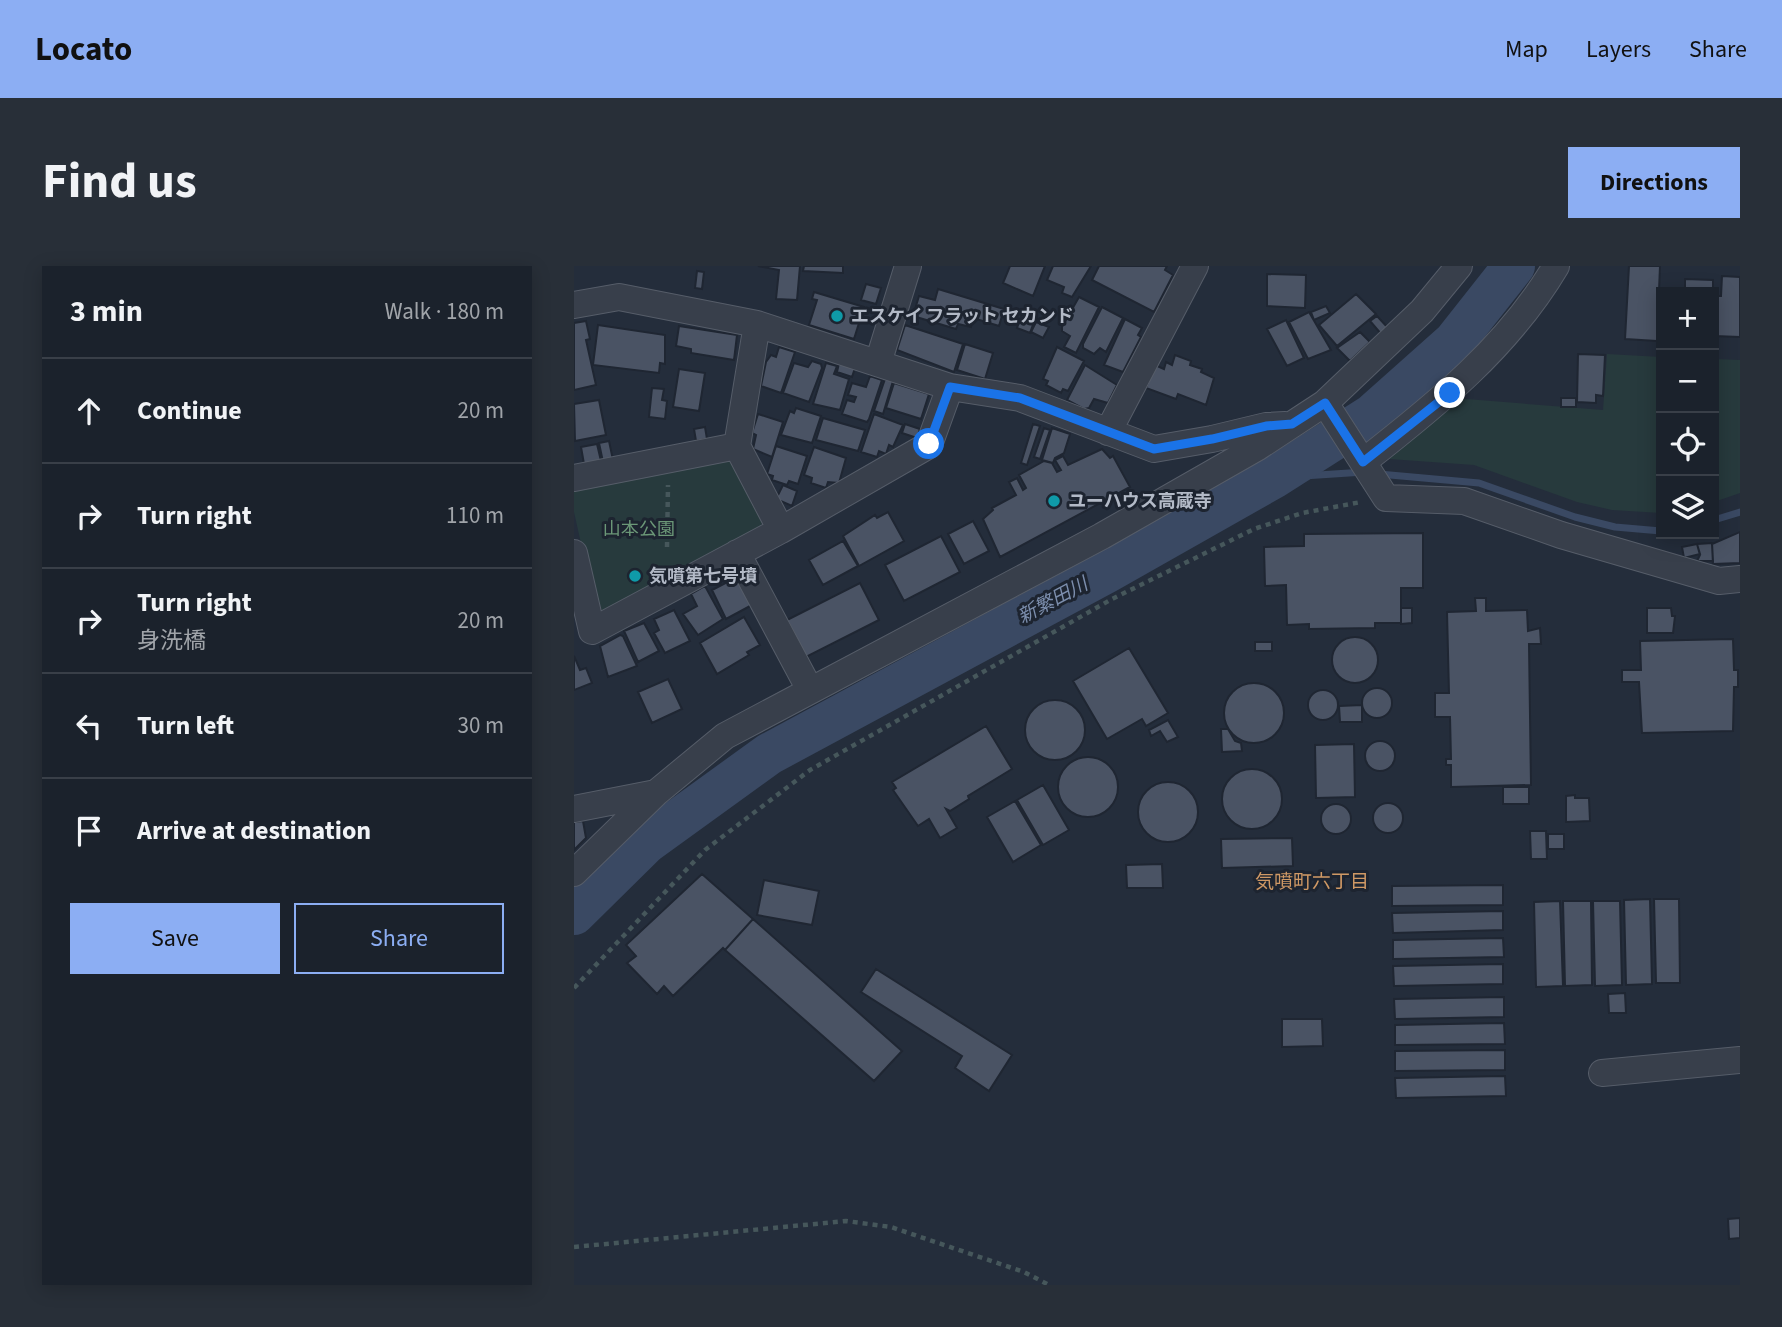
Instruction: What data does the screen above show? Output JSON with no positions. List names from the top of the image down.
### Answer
{
  "districts": ["気噴町六丁目"],
  "water": ["新繁田川"],
  "parks": ["山本公園"],
  "places": ["エスケイ フラット セカンド", "ユーハウス高蔵寺", "気噴第七号墳"],
  "page": {
    "header": "Locato",
    "nav": ["Map", "Layers", "Share"],
    "title": "Find us",
    "buttons": [
      "Directions",
      ["Save", "Share"]
    ],
    "heading": ["3 min", "Walk · 180 m"],
    "map_buttons": ["+", "−"],
    "list": [
      ["Continue", "20 m"],
      ["Turn right", "110 m"],
      ["Turn right", "身洗橋", "20 m"],
      ["Turn left", "30 m"],
      "Arrive at destination"
    ]
  }
}
